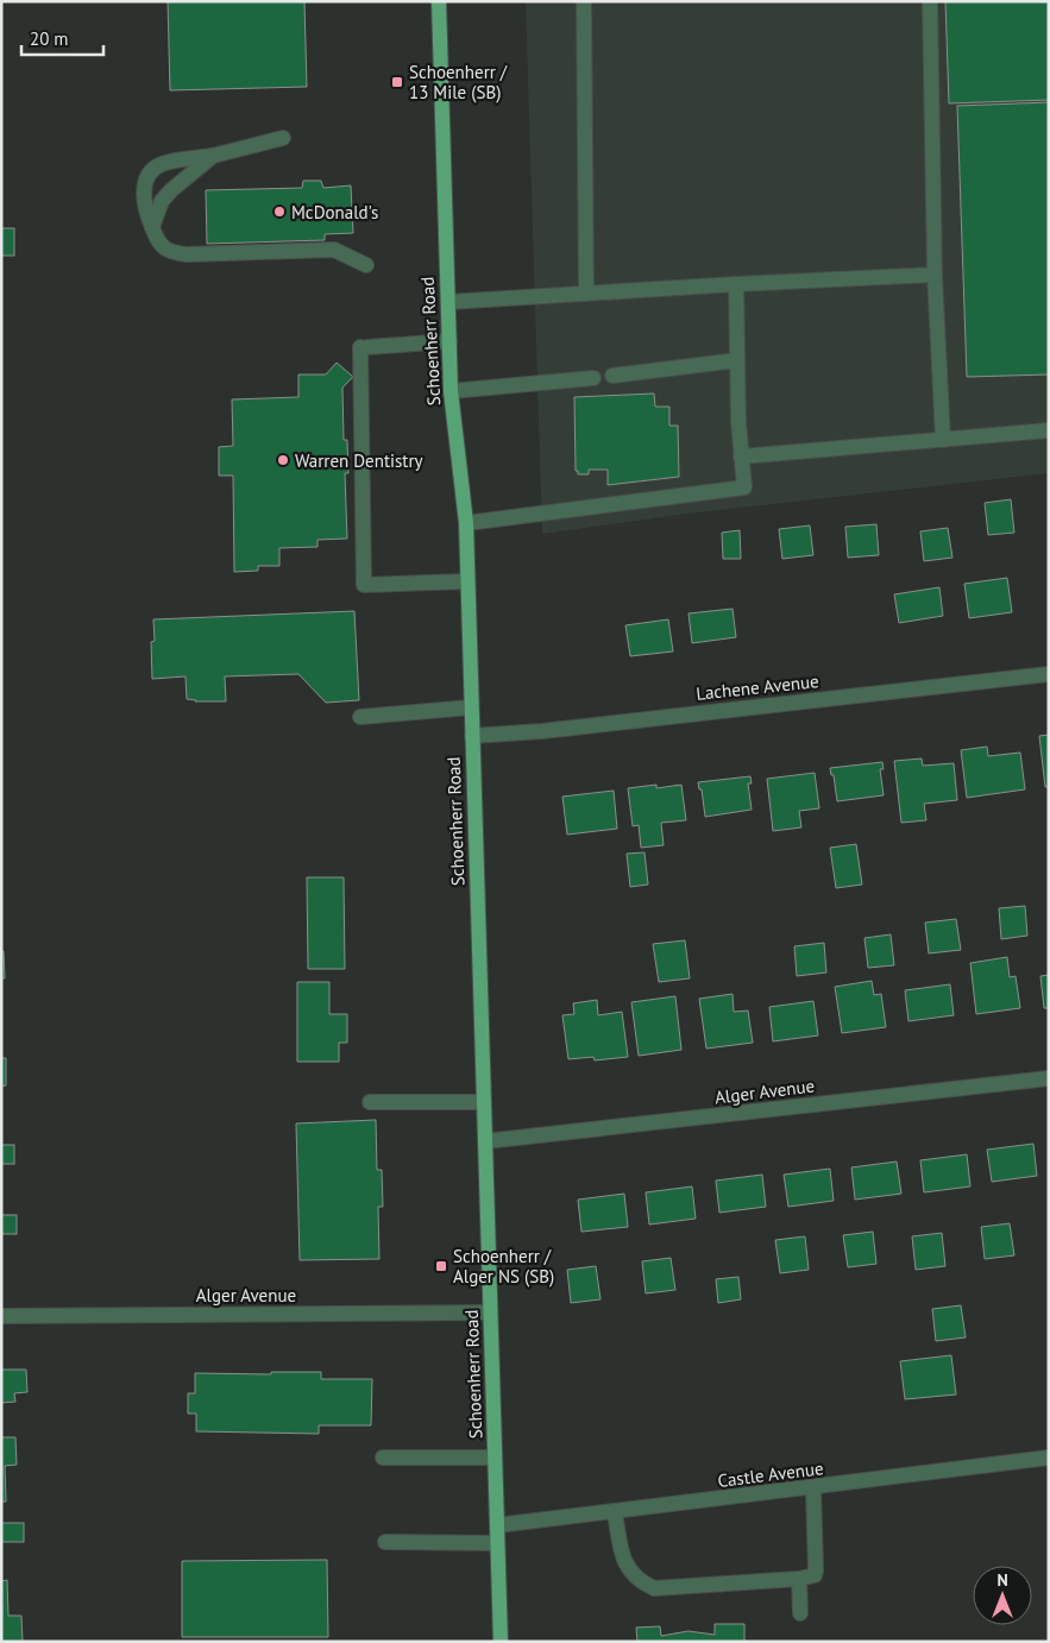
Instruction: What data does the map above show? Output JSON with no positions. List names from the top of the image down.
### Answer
{
  "streets": {
    "main road": ["Schoenherr Road"],
    "street": ["Lachene Avenue", "Alger Avenue", "Castle Avenue"]
  },
  "crossings": [
    ["Schoenherr Road", "Lachene Avenue"],
    ["Schoenherr Road", "Alger Avenue"],
    ["Schoenherr Road", "Castle Avenue"]
  ],
  "places": {
    "transit": ["Schoenherr / 13 Mile (SB)", "Schoenherr / Alger NS (SB)"],
    "other": ["McDonald's", "Warren Dentistry"]
  },
  "scale_bar": "20 m",
  "north": "top"
}
